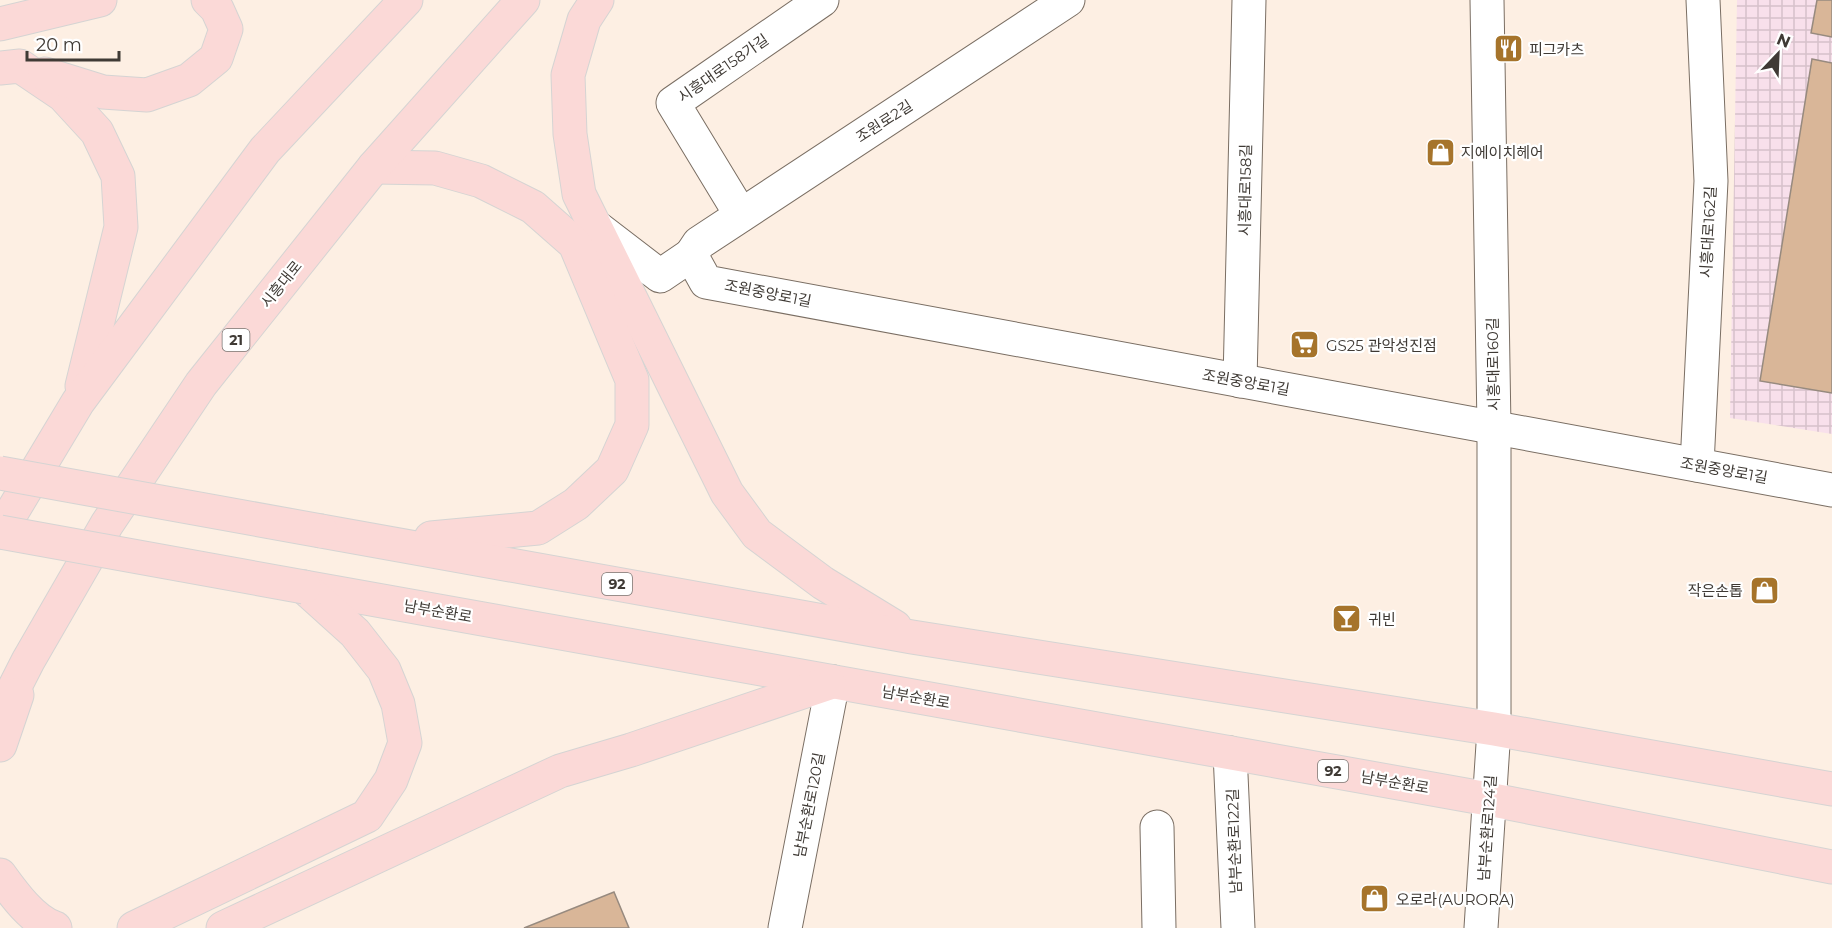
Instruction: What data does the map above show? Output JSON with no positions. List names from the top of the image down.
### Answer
{
  "streets": {
    "main road": [
      "시흥대로",
      "21",
      "92",
      "남부순환로"
    ],
    "street": [
      "시흥대로158가길",
      "조원로2길",
      "시흥대로158길",
      "시흥대로162길",
      "조원중앙로1길",
      "시흥대로160길",
      "남부순환로120길",
      "남부순환로124길",
      "남부순환로122길"
    ]
  },
  "crossings": [
    ["시흥대로158가길", "조원로2길"],
    ["조원로2길", "조원중앙로1길"],
    ["시흥대로158길", "조원중앙로1길"],
    ["시흥대로162길", "조원중앙로1길"],
    ["조원중앙로1길", "시흥대로160길"],
    ["시흥대로160길", "92"],
    ["시흥대로160길", "남부순환로124길"],
    ["92", "남부순환로124길"],
    ["남부순환로", "남부순환로120길"],
    ["남부순환로", "남부순환로124길"],
    ["남부순환로", "남부순환로122길"]
  ],
  "places": {
    "restaurant": ["피그카츠"],
    "shop": ["지에이치헤어", "작은손톱", "오로라(AURORA)"],
    "supermarket": ["GS25 관악성진점"],
    "bar": ["귀빈"]
  },
  "scale_bar": "20 m",
  "north": "top right"
}
